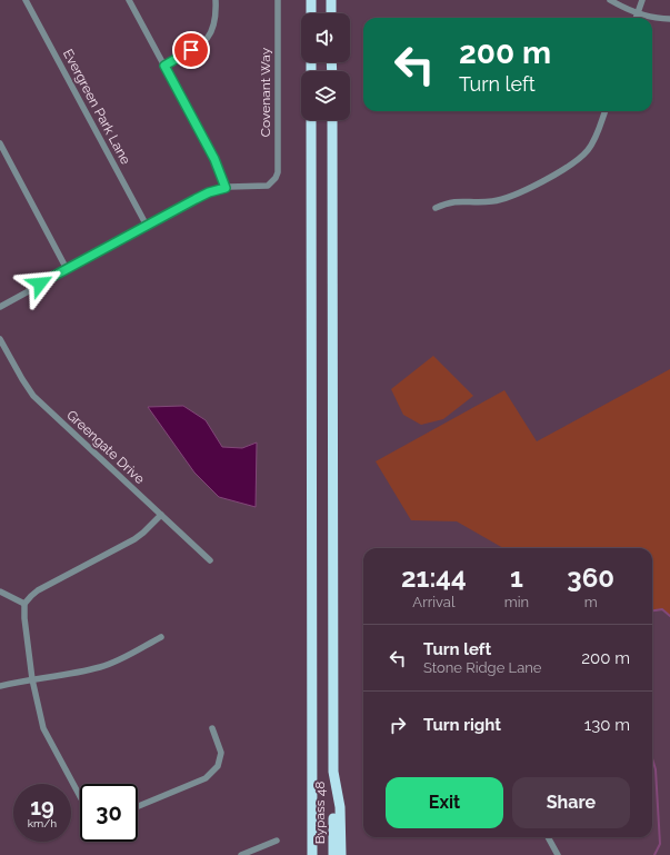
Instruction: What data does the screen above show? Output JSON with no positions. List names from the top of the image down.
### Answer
{
  "streets": {
    "highway": ["Bypass 48"],
    "street": ["Covenant Way", "Evergreen Park Lane", "Greengate Drive"]
  },
  "page": {
    "turn": ["200 m", "Turn left"],
    "eta": [
      "21:44",
      "Arrival",
      "1",
      "min",
      "360",
      "m"
    ],
    "list": [
      {
        "name": "Turn left",
        "note": "Stone Ridge Lane",
        "value": "200 m"
      },
      {
        "name": "Turn right",
        "value": "130 m"
      }
    ],
    "buttons": ["Exit", "Share"],
    "speed": "19 km/h",
    "limit": "30"
  }
}
